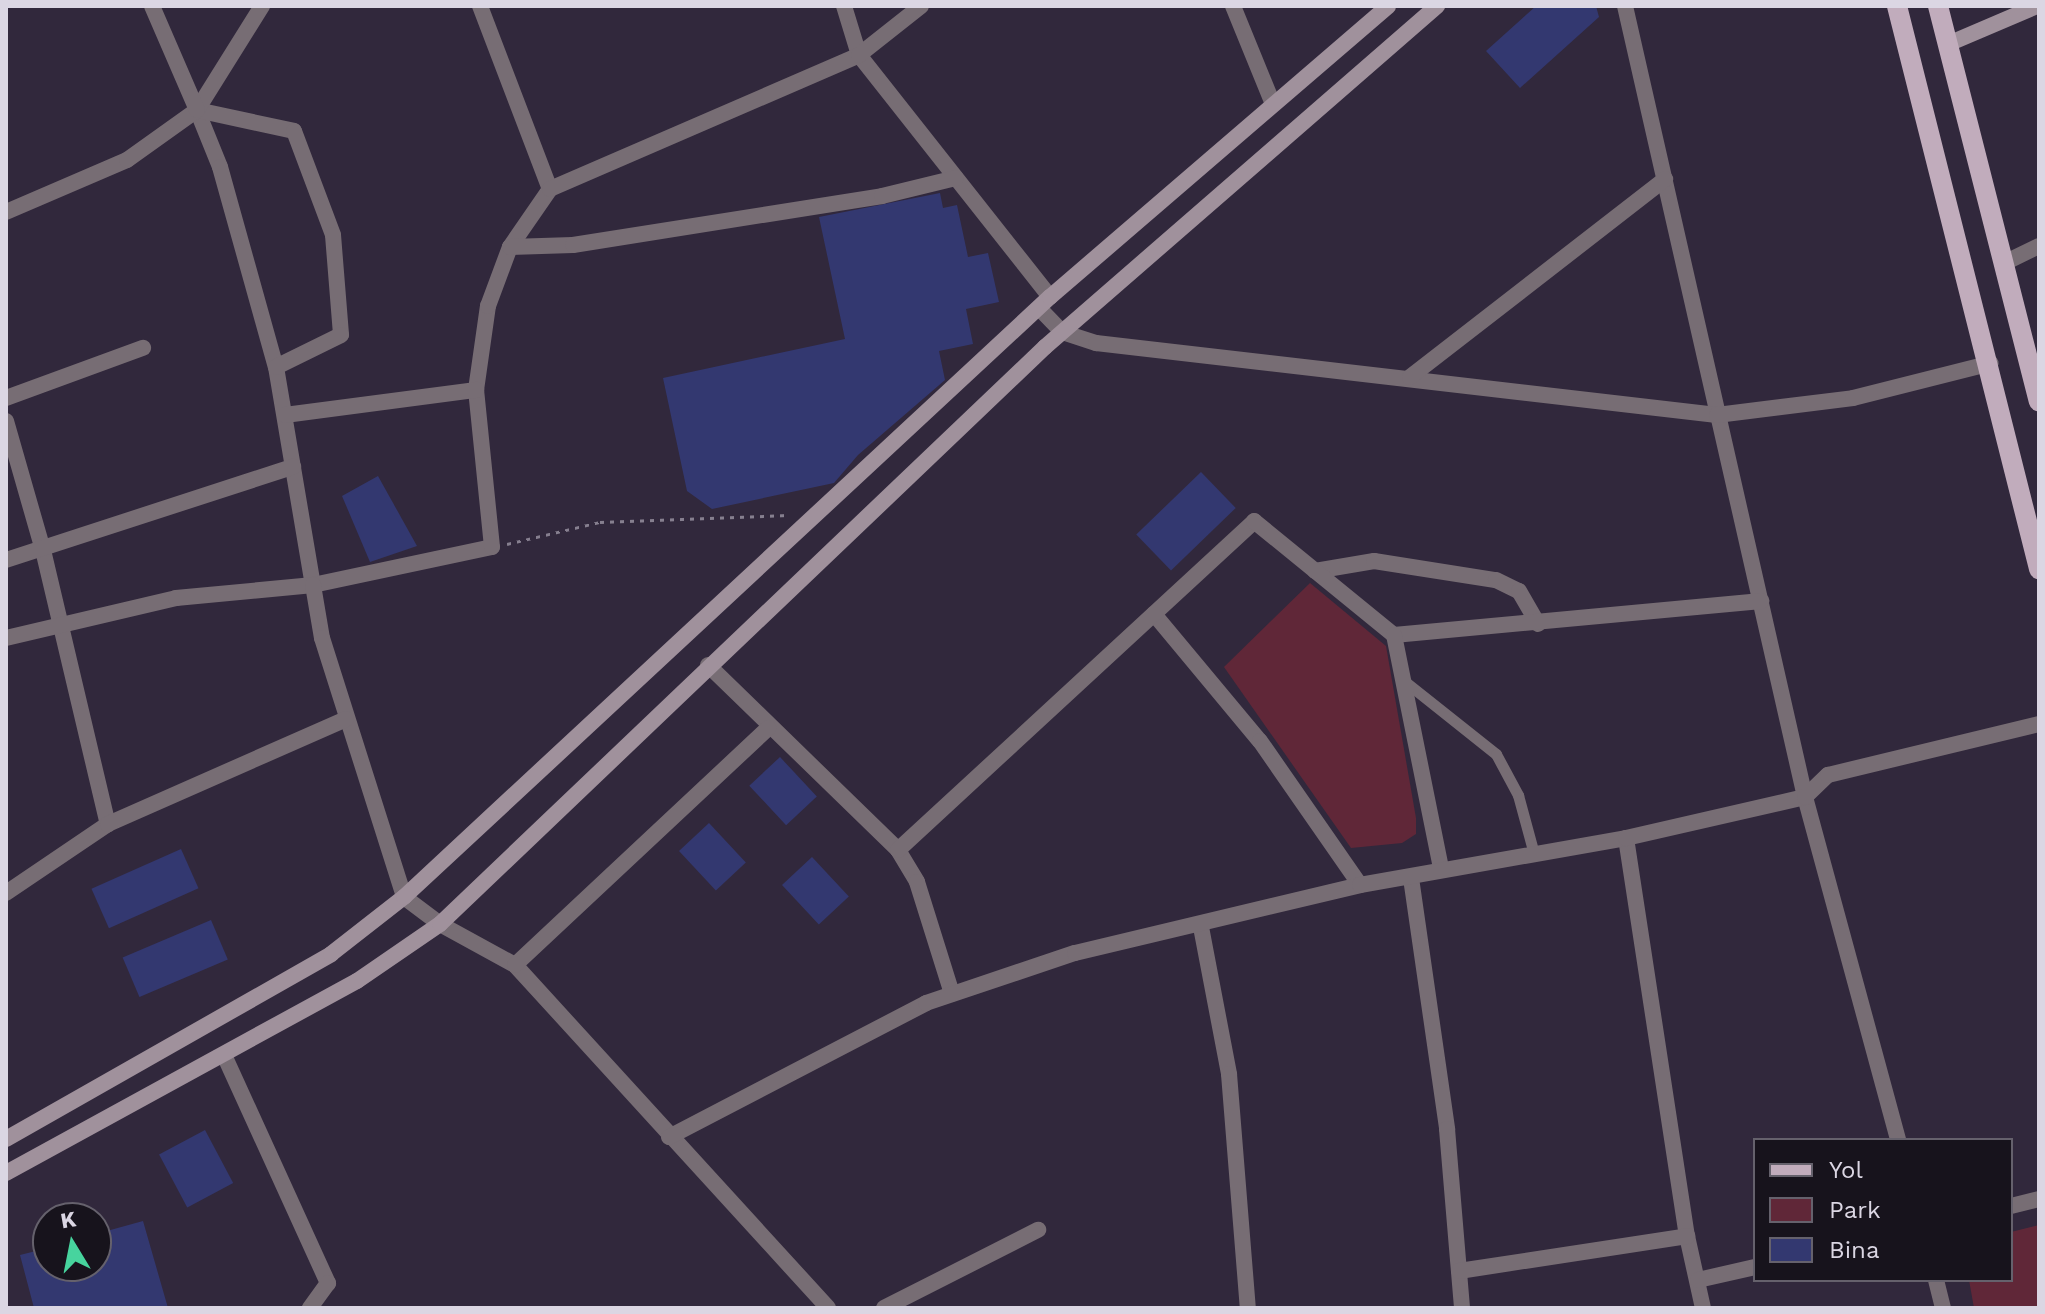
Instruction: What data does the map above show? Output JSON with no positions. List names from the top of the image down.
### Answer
{
  "legend": ["Yol", "Park", "Bina"],
  "north": "top"
}
